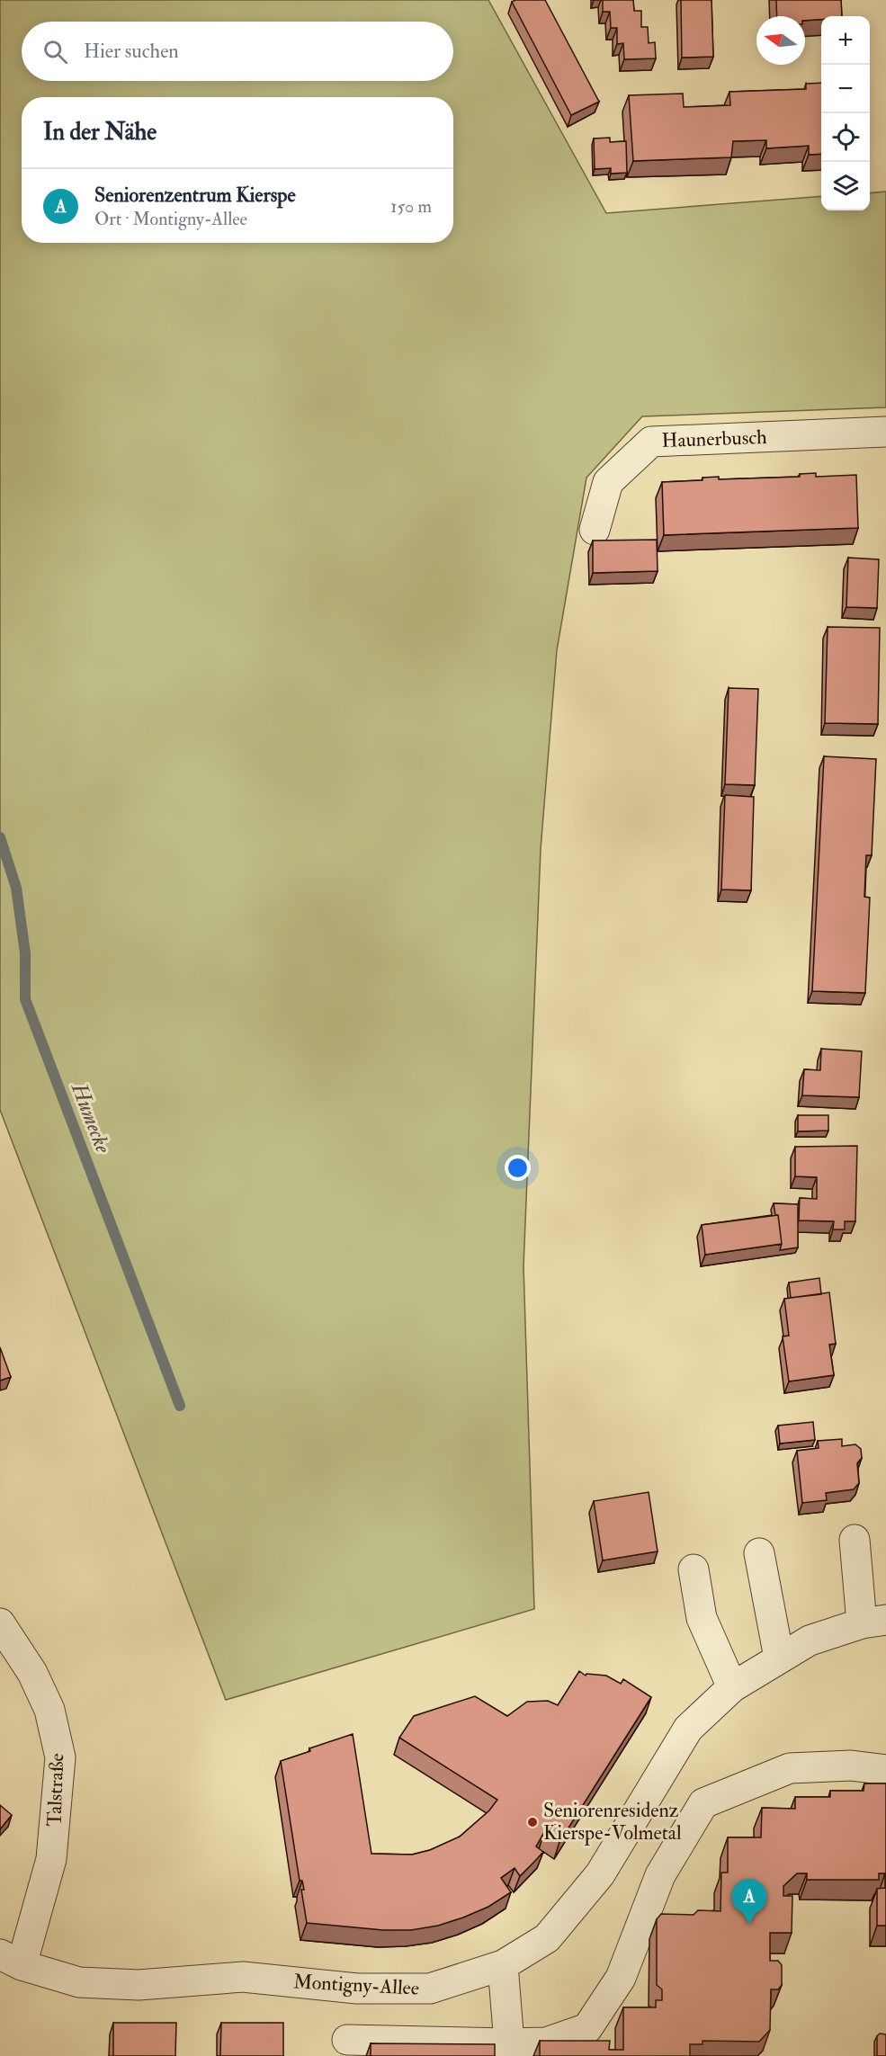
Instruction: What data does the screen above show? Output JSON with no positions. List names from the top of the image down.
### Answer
{
  "streets": {
    "street": ["Haunerbusch", "Talstraße", "Montigny-Allee"]
  },
  "crossings": [
    ["Talstraße", "Montigny-Allee"]
  ],
  "water": ["Humecke"],
  "places": ["Seniorenresidenz Kierspe-Volmetal"],
  "north": "left",
  "page": {
    "map_buttons": ["+", "−"],
    "search": "Hier suchen",
    "heading": "In der Nähe",
    "list": [
      {
        "mark": "A",
        "name": "Seniorenzentrum Kierspe",
        "note": "Ort · Montigny-Allee",
        "value": "150 m"
      }
    ],
    "pins": "A"
  }
}
